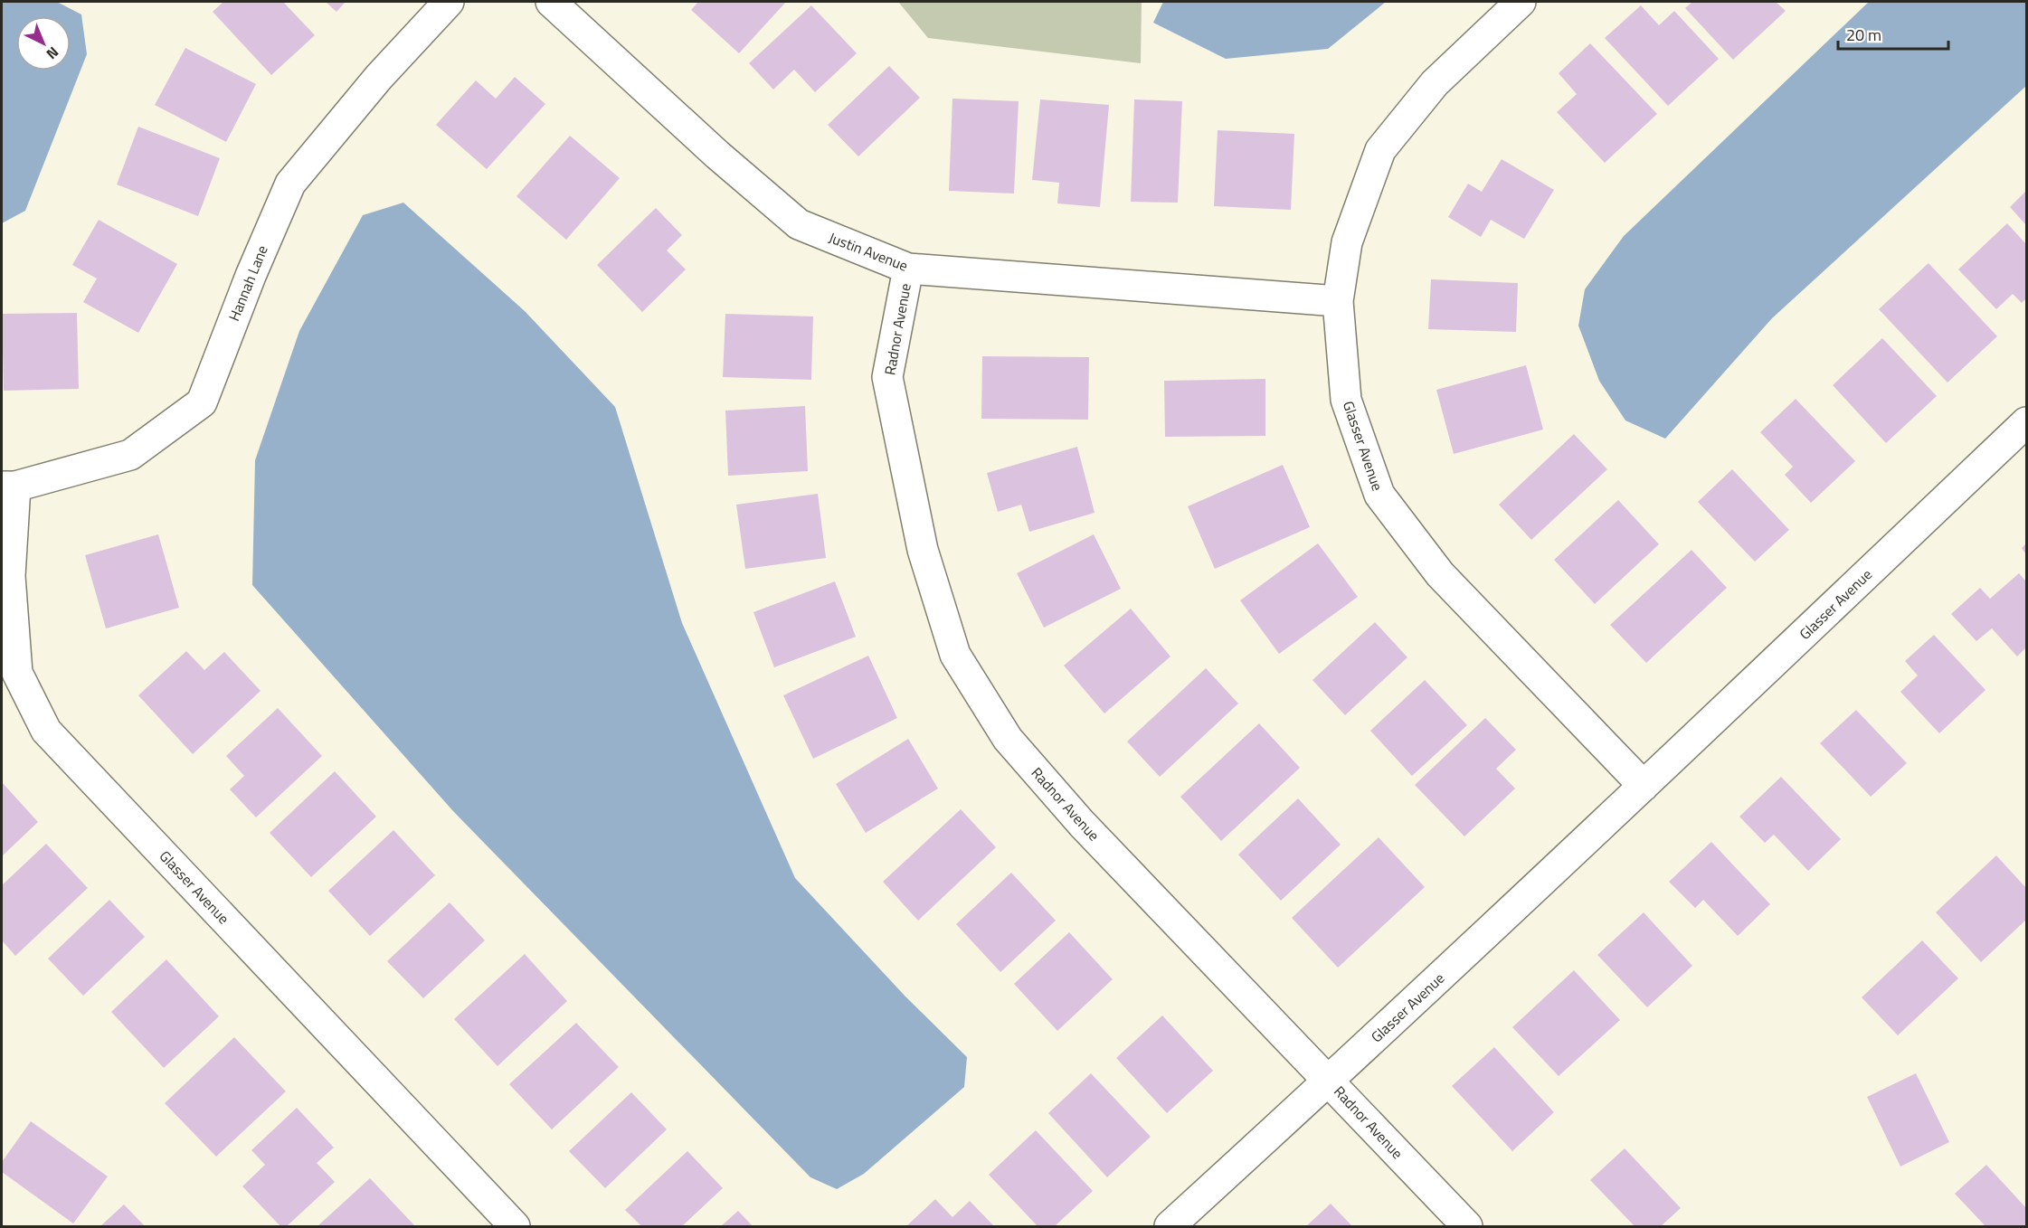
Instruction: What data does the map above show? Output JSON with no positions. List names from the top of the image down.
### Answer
{
  "streets": {
    "street": [
      "Justin Avenue",
      "Hannah Lane",
      "Radnor Avenue",
      "Glasser Avenue"
    ]
  },
  "crossings": [
    ["Justin Avenue", "Radnor Avenue"],
    ["Justin Avenue", "Glasser Avenue"],
    ["Hannah Lane", "Glasser Avenue"],
    ["Radnor Avenue", "Glasser Avenue"]
  ],
  "scale_bar": "20 m",
  "north": "bottom right"
}
